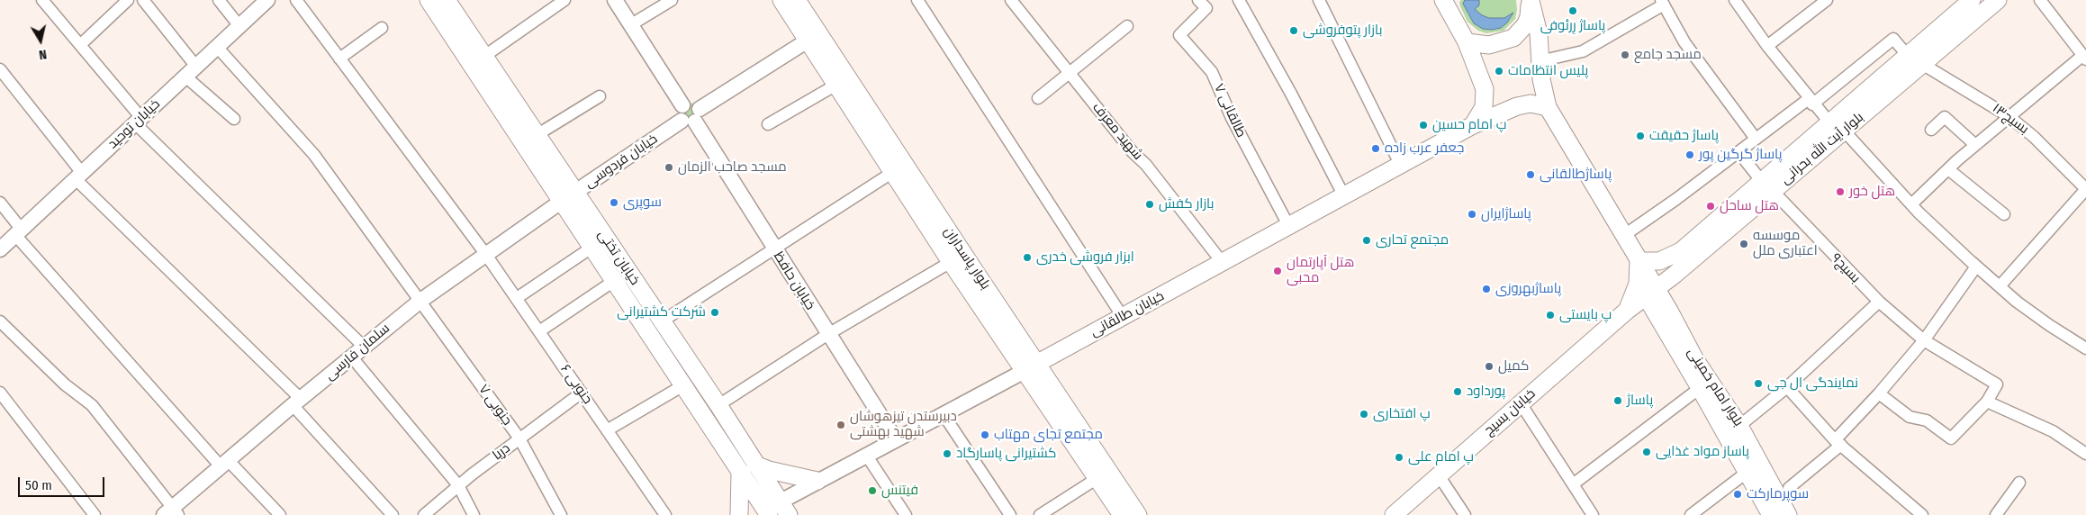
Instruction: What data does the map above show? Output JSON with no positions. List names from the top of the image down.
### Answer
{
  "streets": {
    "main road": [
      "بلوار آیت الله بحرانی",
      "خیابان تختی",
      "بلوار پاسداران",
      "خیابان طالقانی",
      "بلوار امام خمینی",
      "خیابان بسیج"
    ],
    "street": [
      "طالقانی ۷",
      "بسیج۱۳",
      "خیابان توحید",
      "شهید معرف",
      "خیابان فردوسی",
      "بسیج۹",
      "خیابان حافظ",
      "سلمان فارسی",
      "۶ جنوبی",
      "۷ جنوبی",
      "دریا"
    ]
  },
  "crossings": [
    ["طالقانی ۷", "خیابان طالقانی"],
    ["بسیج۱۳", "بلوار آیت الله بحرانی"],
    ["خیابان توحید", "۷ جنوبی"],
    ["شهید معرف", "خیابان طالقانی"],
    ["بلوار آیت الله بحرانی", "بسیج۹"],
    ["بلوار آیت الله بحرانی", "بلوار امام خمینی"],
    ["بلوار آیت الله بحرانی", "خیابان بسیج"],
    ["خیابان فردوسی", "خیابان تختی"],
    ["خیابان فردوسی", "بلوار پاسداران"],
    ["خیابان فردوسی", "خیابان حافظ"],
    ["خیابان فردوسی", "سلمان فارسی"],
    ["خیابان تختی", "خیابان طالقانی"],
    ["خیابان تختی", "سلمان فارسی"],
    ["بلوار پاسداران", "خیابان طالقانی"],
    ["خیابان حافظ", "خیابان طالقانی"],
    ["خیابان طالقانی", "بلوار امام خمینی"],
    ["سلمان فارسی", "۶ جنوبی"],
    ["سلمان فارسی", "۷ جنوبی"],
    ["۶ جنوبی", "دریا"],
    ["بلوار امام خمینی", "خیابان بسیج"],
    ["۷ جنوبی", "دریا"]
  ],
  "places": [
    "پاساژ رِرئوفی",
    "بازار پتوفروشی",
    "مسجد جامع",
    "پلیس انتظامات",
    "پ امام حسین",
    "پاساژ حقیقت",
    "جعفر عرب زاده",
    "پاساژ گرگین پور",
    "مسجد صاحب الزمان",
    "پاساژطالقانی",
    "هتل خور",
    "سوپری",
    "بازار کفش",
    "هتل ساحل",
    "پاساژایران",
    "مجتمع تحاری",
    "موسسه اعتباری ملل",
    "ابزار فروشی خدری",
    "هتل آپارتمان محبی",
    "پاساژبهروزی",
    "شرکت کشتیرانی",
    "پ بایستی",
    "کمیل",
    "نمایندگی ال جی",
    "پورداود",
    "پاساژ",
    "پ افتخاری",
    "دبیرستدن تیزهوشان شهید بهشتی",
    "مجتمع تجای مهتاب",
    "پاساز مواد غذایی",
    "کشتیرانی پاسارگاد",
    "پ امام علی",
    "فیتنس",
    "سوپرمارکت"
  ],
  "scale_bar": "50 m",
  "north": "bottom"
}
